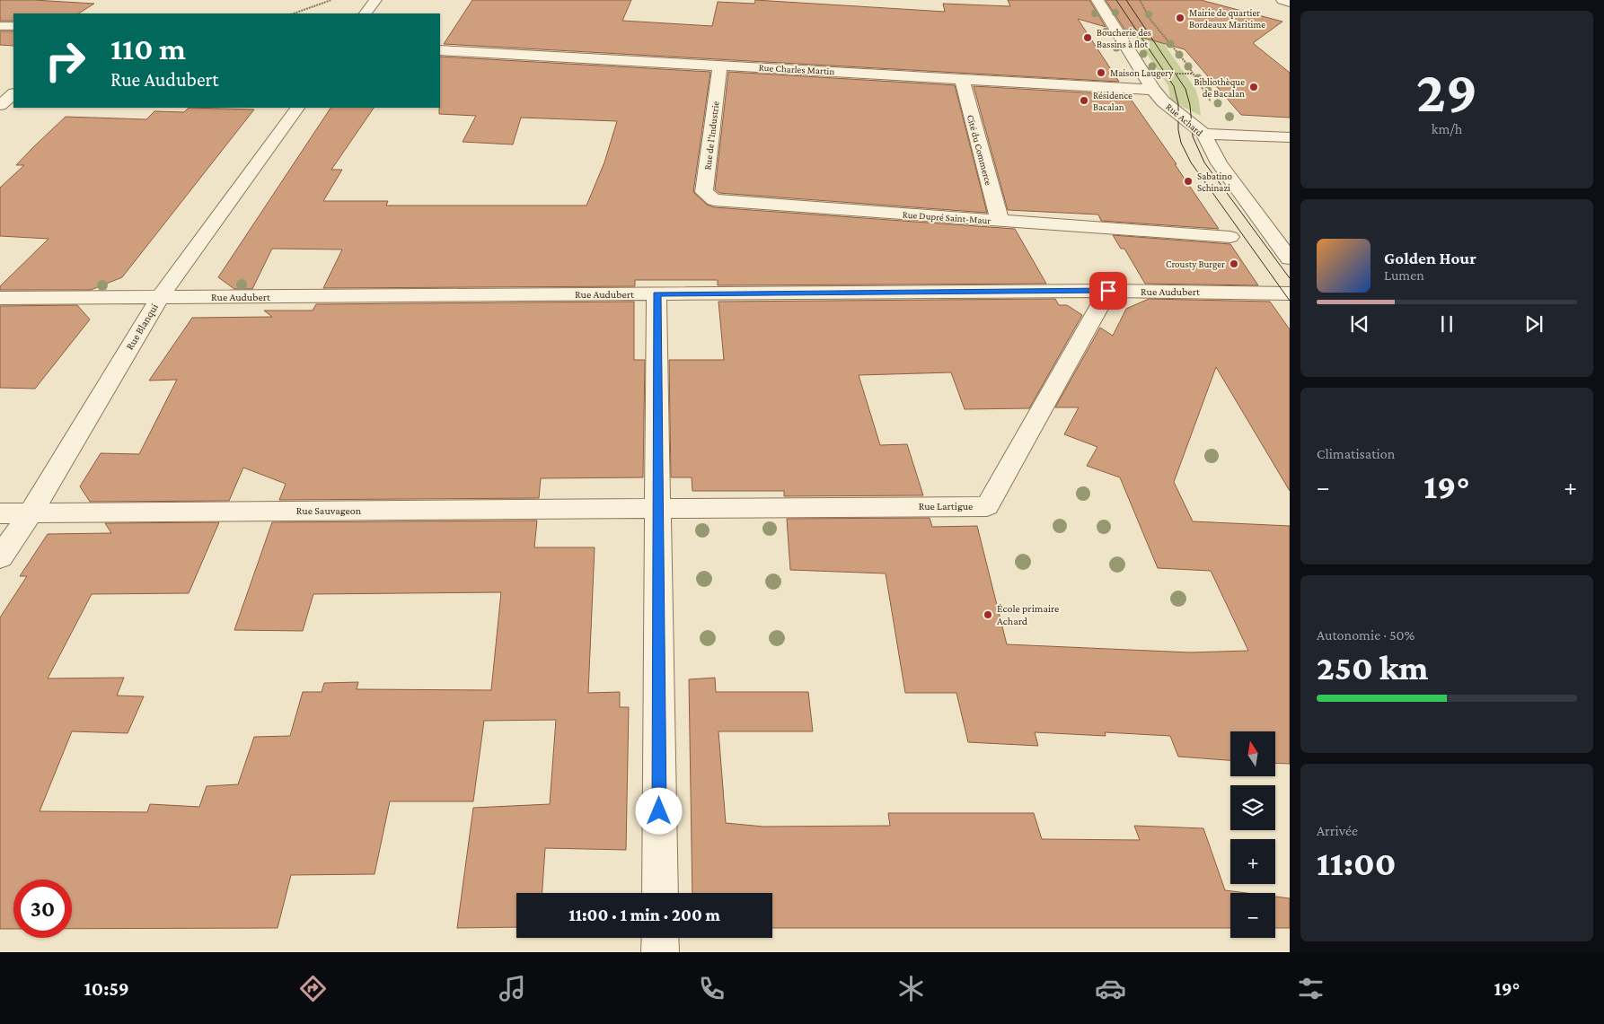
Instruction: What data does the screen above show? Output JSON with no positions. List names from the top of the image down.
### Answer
{
  "streets": {
    "street": [
      "Rue Charles Martin",
      "Rue Achard",
      "Rue de l'Industrie",
      "Cité du Commerce",
      "Rue Dupré Saint-Maur",
      "Rue Audubert",
      "Rue Blanqui",
      "Rue Lartigue",
      "Rue Sauvageon"
    ]
  },
  "crossings": [
    ["Rue Charles Martin", "Rue Achard"],
    ["Rue Charles Martin", "Rue de l'Industrie"],
    ["Rue Charles Martin", "Cité du Commerce"],
    ["Rue de l'Industrie", "Rue Dupré Saint-Maur"],
    ["Cité du Commerce", "Rue Dupré Saint-Maur"],
    ["Rue Audubert", "Rue Blanqui"],
    ["Rue Audubert", "Rue Lartigue"],
    ["Rue Blanqui", "Rue Sauvageon"],
    ["Rue Lartigue", "Rue Sauvageon"]
  ],
  "places": [
    "Mairie de quartier Bordeaux Maritime",
    "Boucherie des Bassins à flot",
    "Maison Laugery",
    "Bibliothèque de Bacalan",
    "Résidence Bacalan",
    "Sabatino Schinazi",
    "Crousty Burger",
    "École primaire Achard"
  ],
  "north": "top",
  "page": {
    "tile": [
      ["29", "km/h"],
      "Climatisation",
      ["Autonomie · 50%", "250 km"],
      ["Arrivée", "11:00"]
    ],
    "turn": ["110 m", "Rue Audubert"],
    "song": ["Golden Hour", "Lumen"],
    "heat": ["−", "19°", "+"],
    "map_buttons": ["+", "−"],
    "limit": "30",
    "trip": "11:00 · 1 min · 200 m",
    "tabs": ["10:59", "19°"]
  }
}
